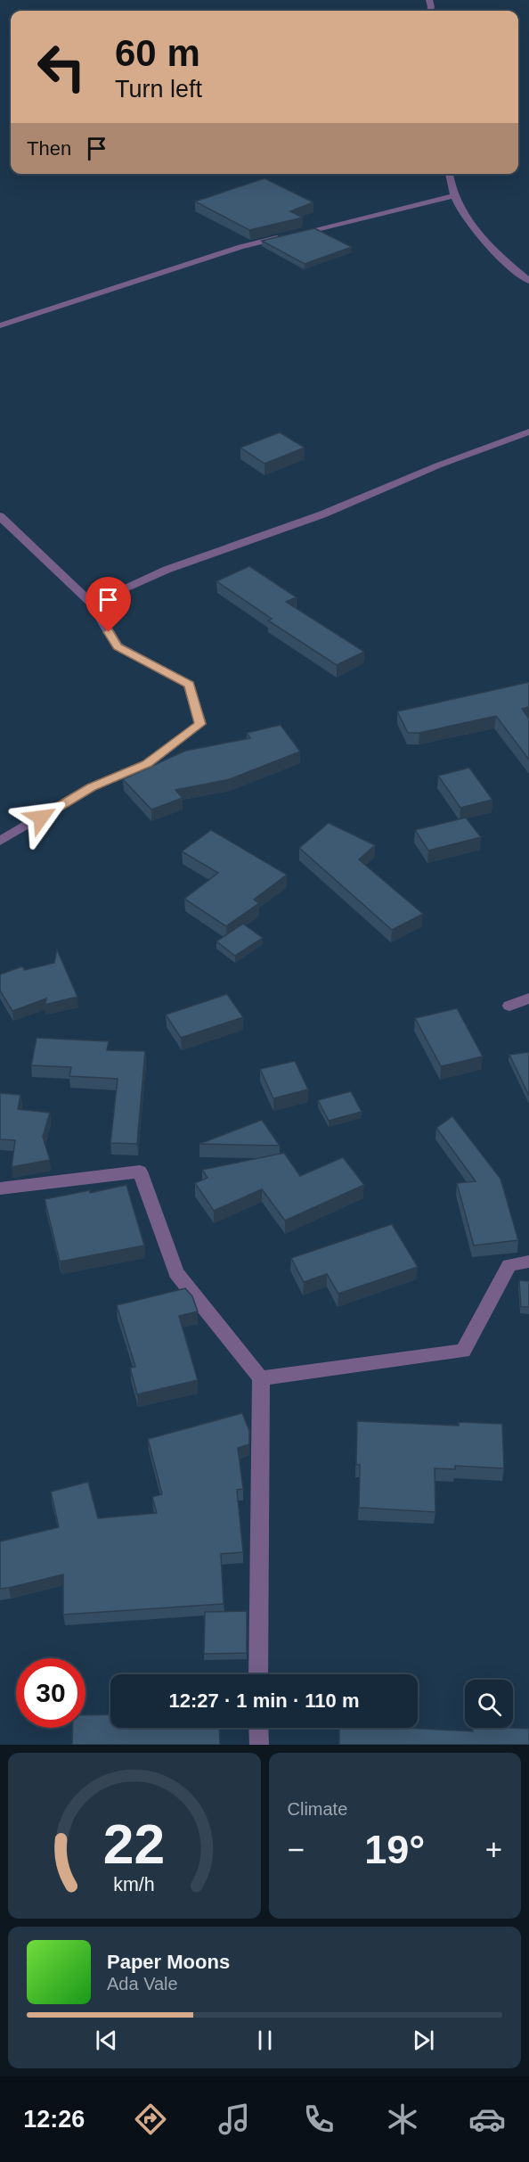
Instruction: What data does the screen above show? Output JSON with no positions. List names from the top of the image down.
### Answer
{
  "page": {
    "turn": ["60 m", "Turn left"],
    "then": "Then",
    "limit": "30",
    "trip": "12:27 · 1 min · 110 m",
    "tile": "Climate",
    "heat": ["−", "19°", "+"],
    "song": ["Paper Moons", "Ada Vale"],
    "tabs": "12:26",
    "gauge": ["22", "km/h"]
  }
}
